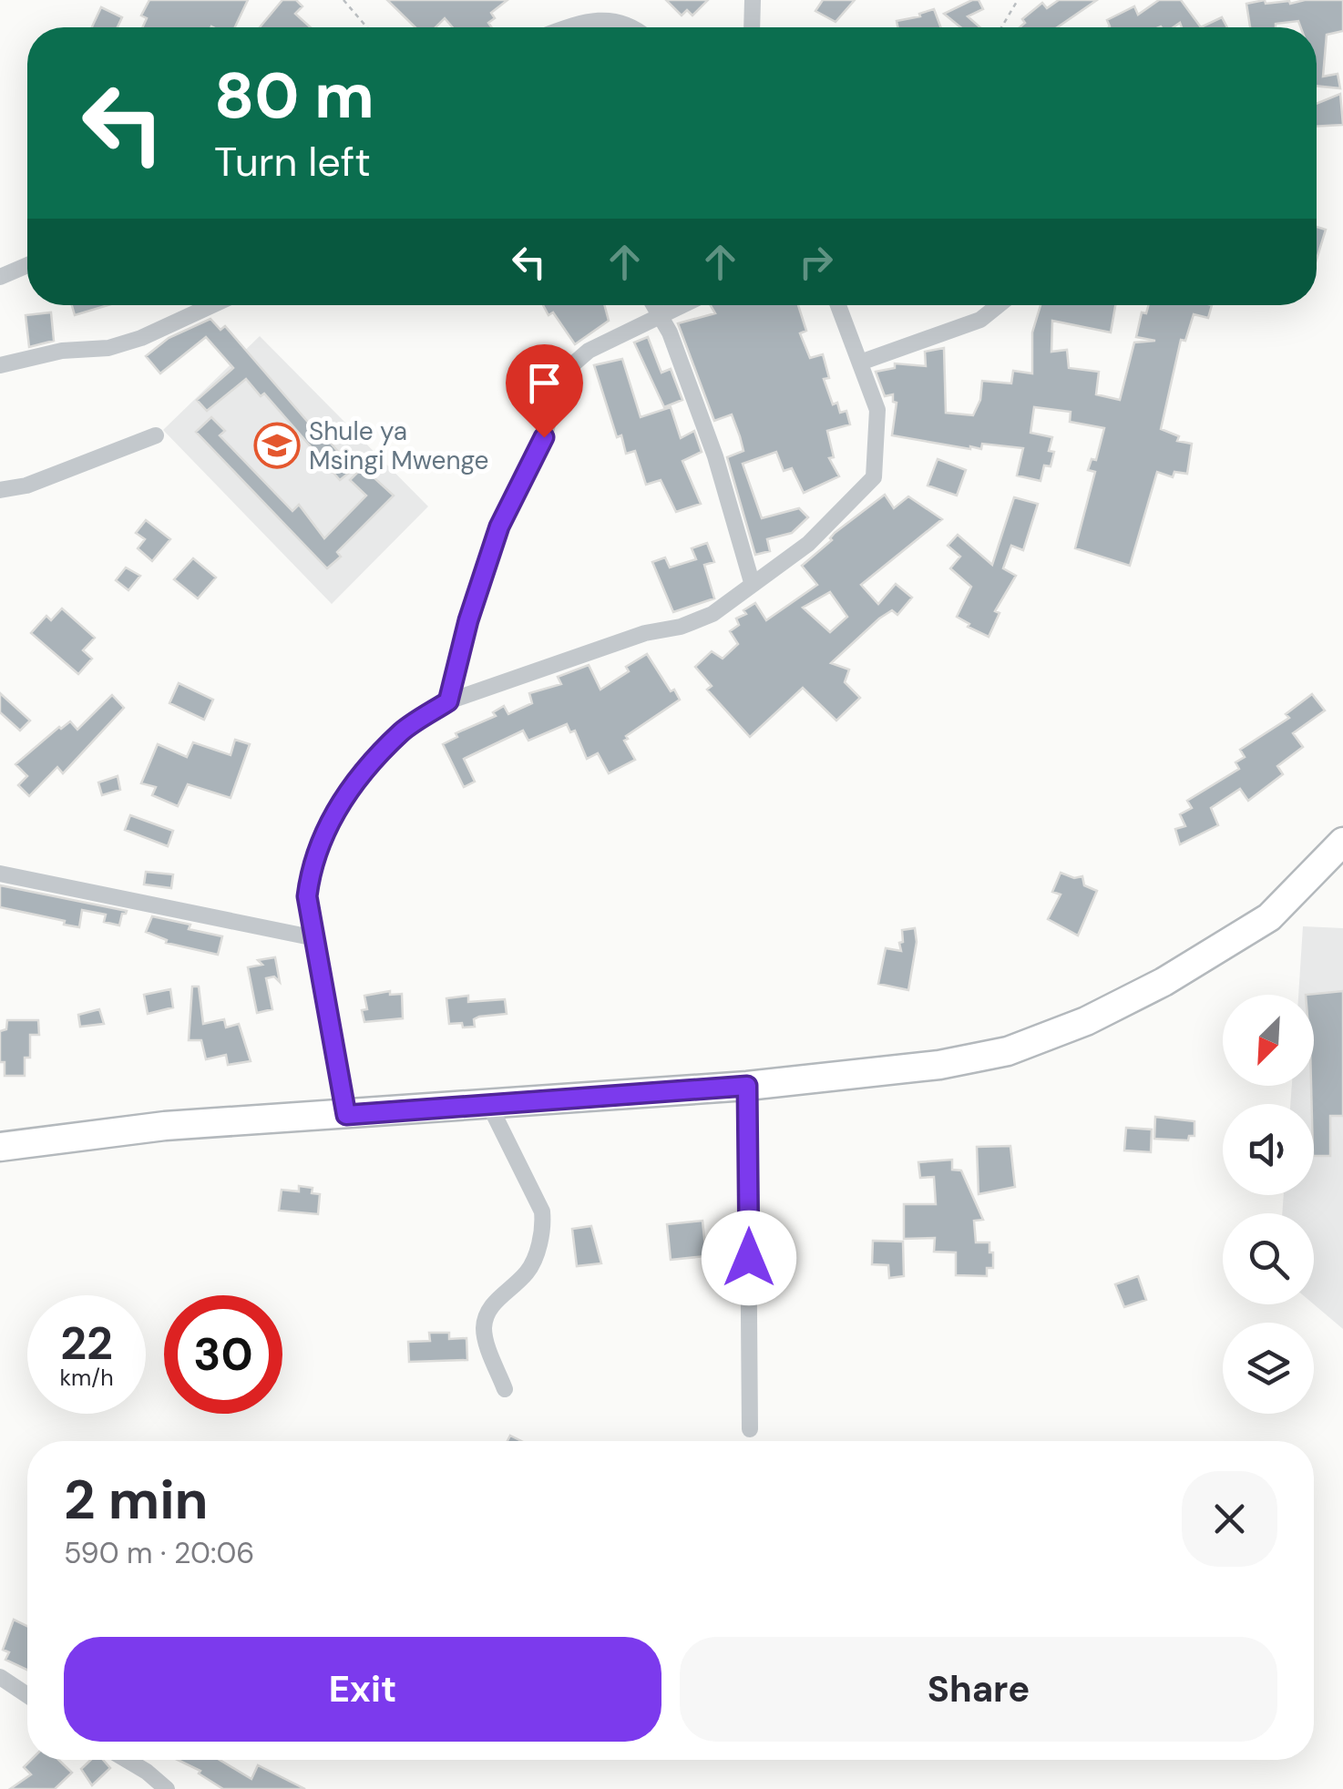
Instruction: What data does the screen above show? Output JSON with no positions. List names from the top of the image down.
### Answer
{
  "places": {
    "school or university": ["Shule ya Msingi Mwenge"]
  },
  "north": "bottom left",
  "page": {
    "turn": ["80 m", "Turn left"],
    "speed": "22 km/h",
    "limit": "30",
    "heading": ["2 min", "590 m · 20:06"],
    "buttons": ["Exit", "Share"]
  }
}
